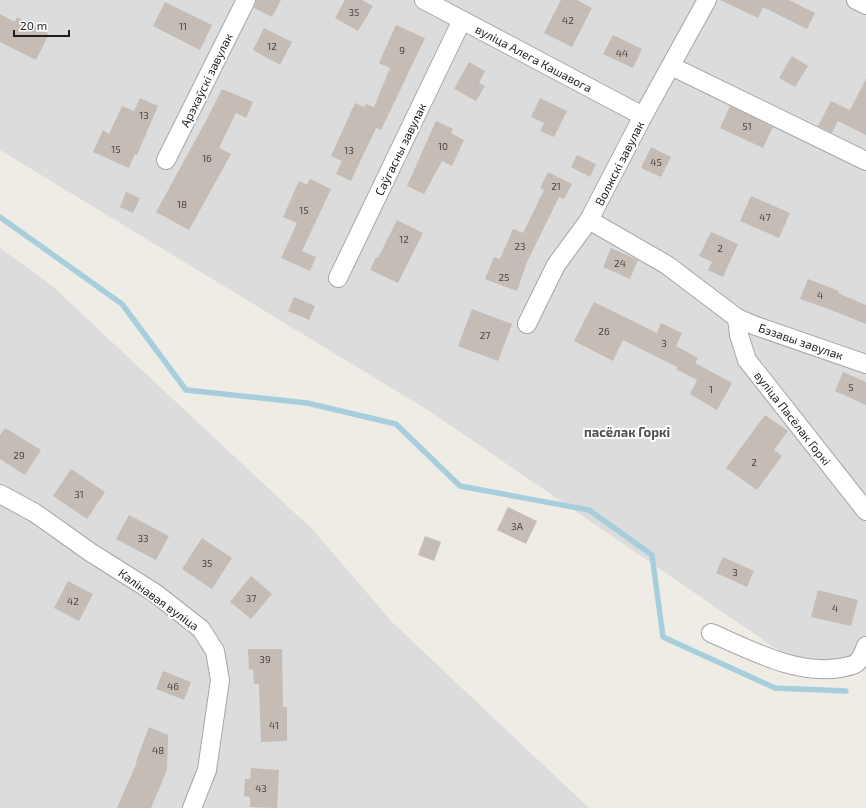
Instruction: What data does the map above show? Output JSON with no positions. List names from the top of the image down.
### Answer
{
  "streets": {
    "street": [
      "вуліца Алега Кашавога",
      "Арэхаўскі завулак",
      "Саўгасны завулак",
      "Волжскі завулак",
      "Бэзавы завулак",
      "вуліца Пасёлак Горкі",
      "Калінавая вуліца"
    ]
  },
  "crossings": [
    ["вуліца Алега Кашавога", "Саўгасны завулак"],
    ["вуліца Алега Кашавога", "Волжскі завулак"],
    ["Волжскі завулак", "Бэзавы завулак"],
    ["Бэзавы завулак", "вуліца Пасёлак Горкі"]
  ],
  "districts": ["пасёлак Горкі"],
  "house_numbers": [
    "35",
    "42",
    "11",
    "12",
    "9",
    "44",
    "13",
    "51",
    "10",
    "15",
    "13",
    "16",
    "45",
    "21",
    "18",
    "15",
    "47",
    "12",
    "23",
    "2",
    "24",
    "25",
    "4",
    "26",
    "27",
    "3",
    "5",
    "1",
    "29",
    "2",
    "31",
    "3А",
    "33",
    "35",
    "3",
    "37",
    "42",
    "4",
    "39",
    "46",
    "41",
    "48",
    "43"
  ],
  "scale_bar": "20 m"
}
